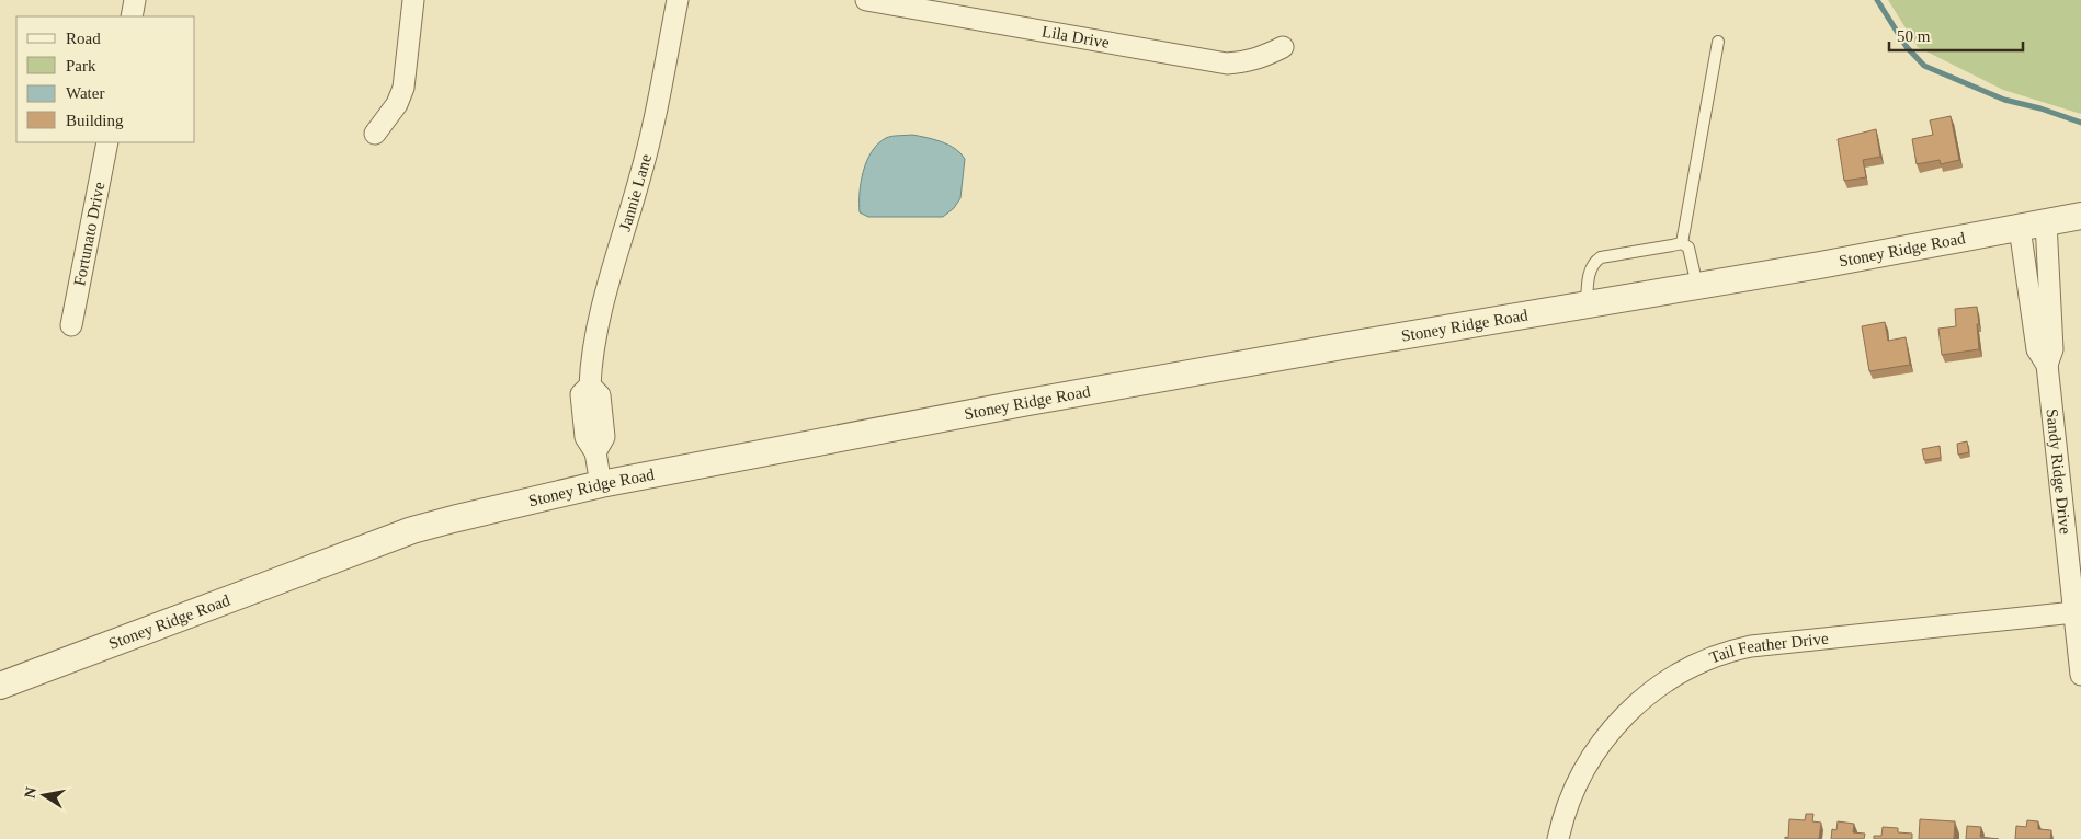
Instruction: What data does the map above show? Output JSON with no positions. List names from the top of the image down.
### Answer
{
  "streets": {
    "street": [
      "Lila Drive",
      "Jannie Lane",
      "Fortunato Drive",
      "Stoney Ridge Road",
      "Sandy Ridge Drive",
      "Tail Feather Drive"
    ]
  },
  "crossings": [
    ["Jannie Lane", "Stoney Ridge Road"],
    ["Stoney Ridge Road", "Sandy Ridge Drive"],
    ["Sandy Ridge Drive", "Tail Feather Drive"]
  ],
  "legend": [
    "Road",
    "Park",
    "Water",
    "Building"
  ],
  "scale_bar": "50 m",
  "north": "left"
}
